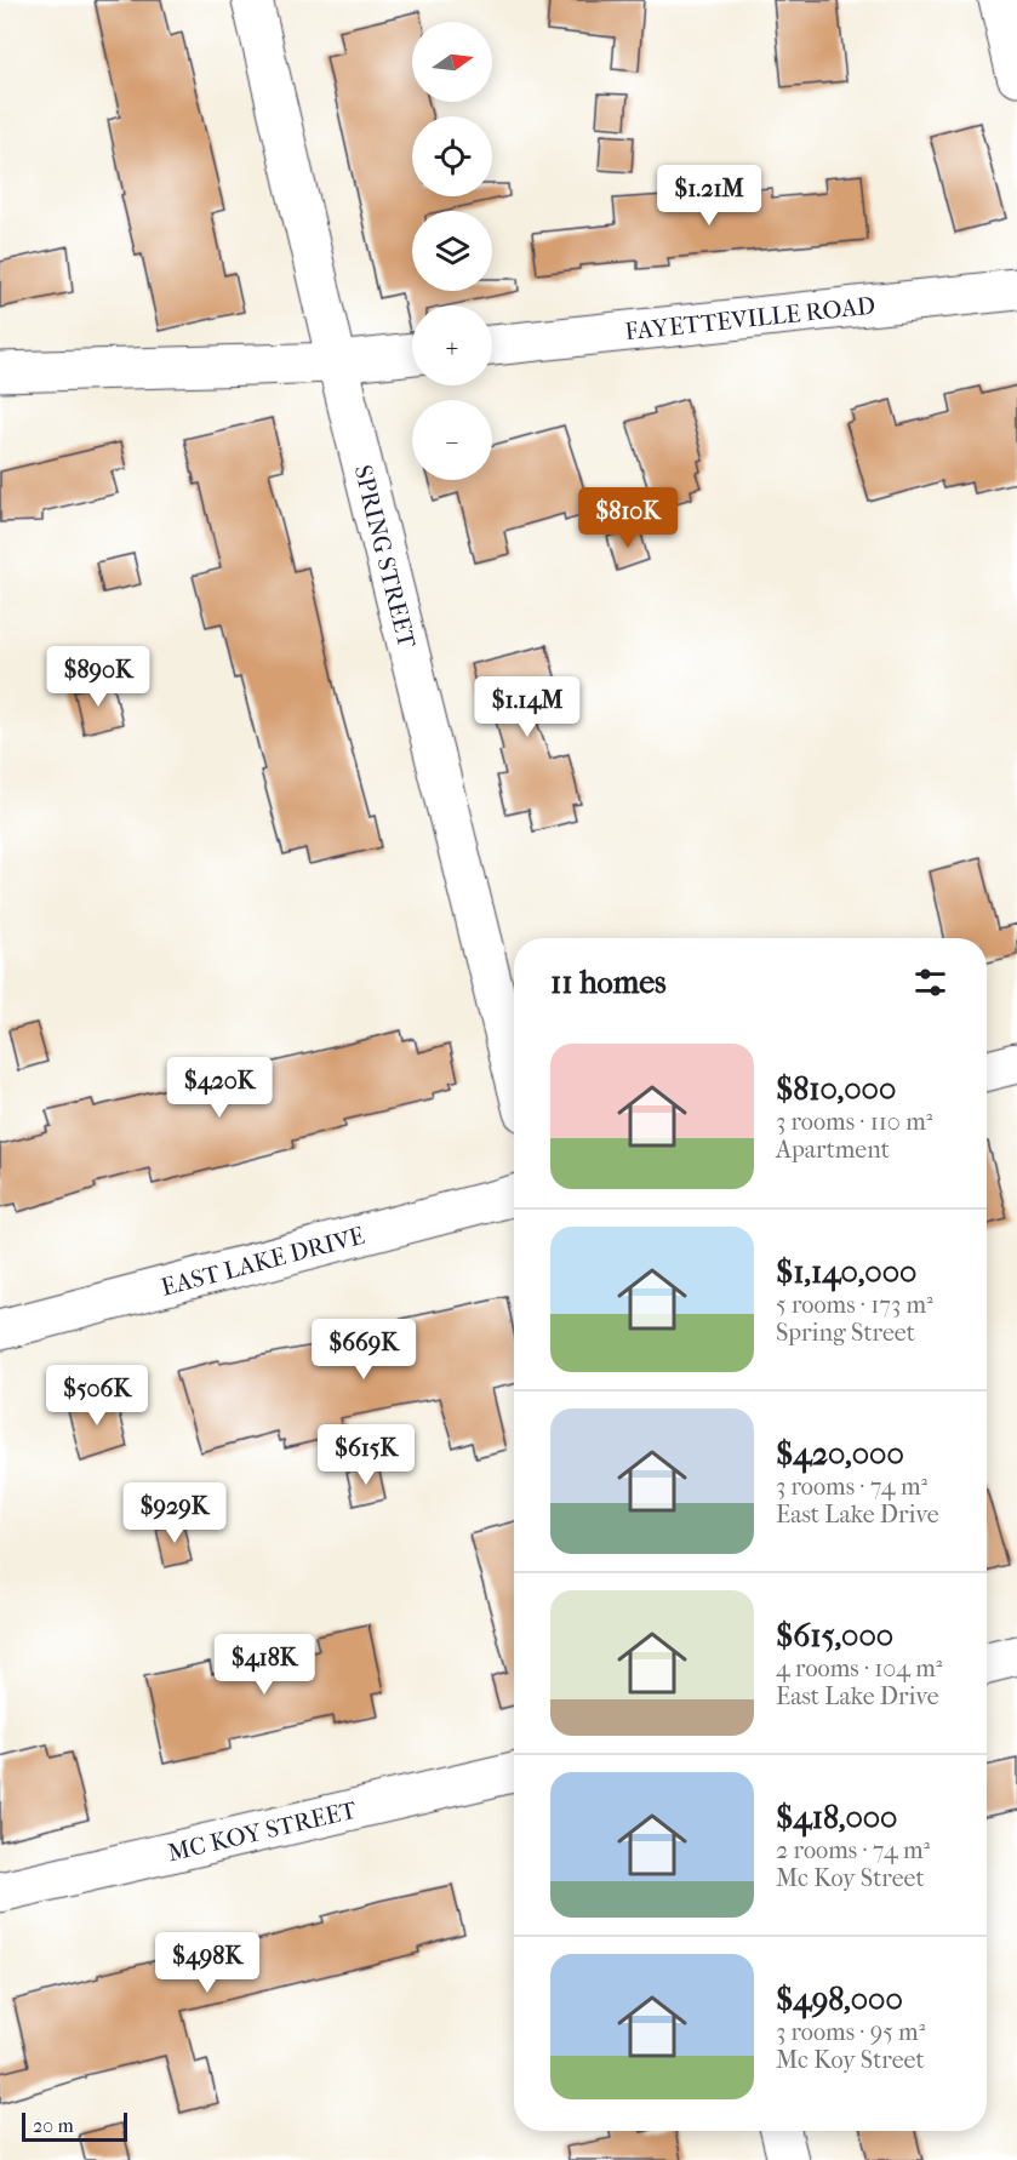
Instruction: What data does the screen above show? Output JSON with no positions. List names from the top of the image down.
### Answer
{
  "streets": {
    "street": [
      "FAYETTEVILLE ROAD",
      "SPRING STREET",
      "EAST LAKE DRIVE",
      "MC KOY STREET"
    ]
  },
  "scale_bar": "20 m",
  "north": "right",
  "page": {
    "map_buttons": ["+", "−"],
    "price": [
      "$1.21M",
      "$810K",
      "$890K",
      "$1.14M",
      "$420K",
      "$669K",
      "$506K",
      "$615K",
      "$929K",
      "$418K",
      "$498K"
    ],
    "heading": "11 homes",
    "list": [
      {
        "name": "$810,000",
        "note": "3 rooms · 110 m² · Apartment"
      },
      {
        "name": "$1,140,000",
        "note": "5 rooms · 173 m² · Spring Street"
      },
      {
        "name": "$420,000",
        "note": "3 rooms · 74 m² · East Lake Drive"
      },
      {
        "name": "$615,000",
        "note": "4 rooms · 104 m² · East Lake Drive"
      },
      {
        "name": "$418,000",
        "note": "2 rooms · 74 m² · Mc Koy Street"
      },
      {
        "name": "$498,000",
        "note": "3 rooms · 95 m² · Mc Koy Street"
      }
    ],
    "scale": "20 m"
  }
}
